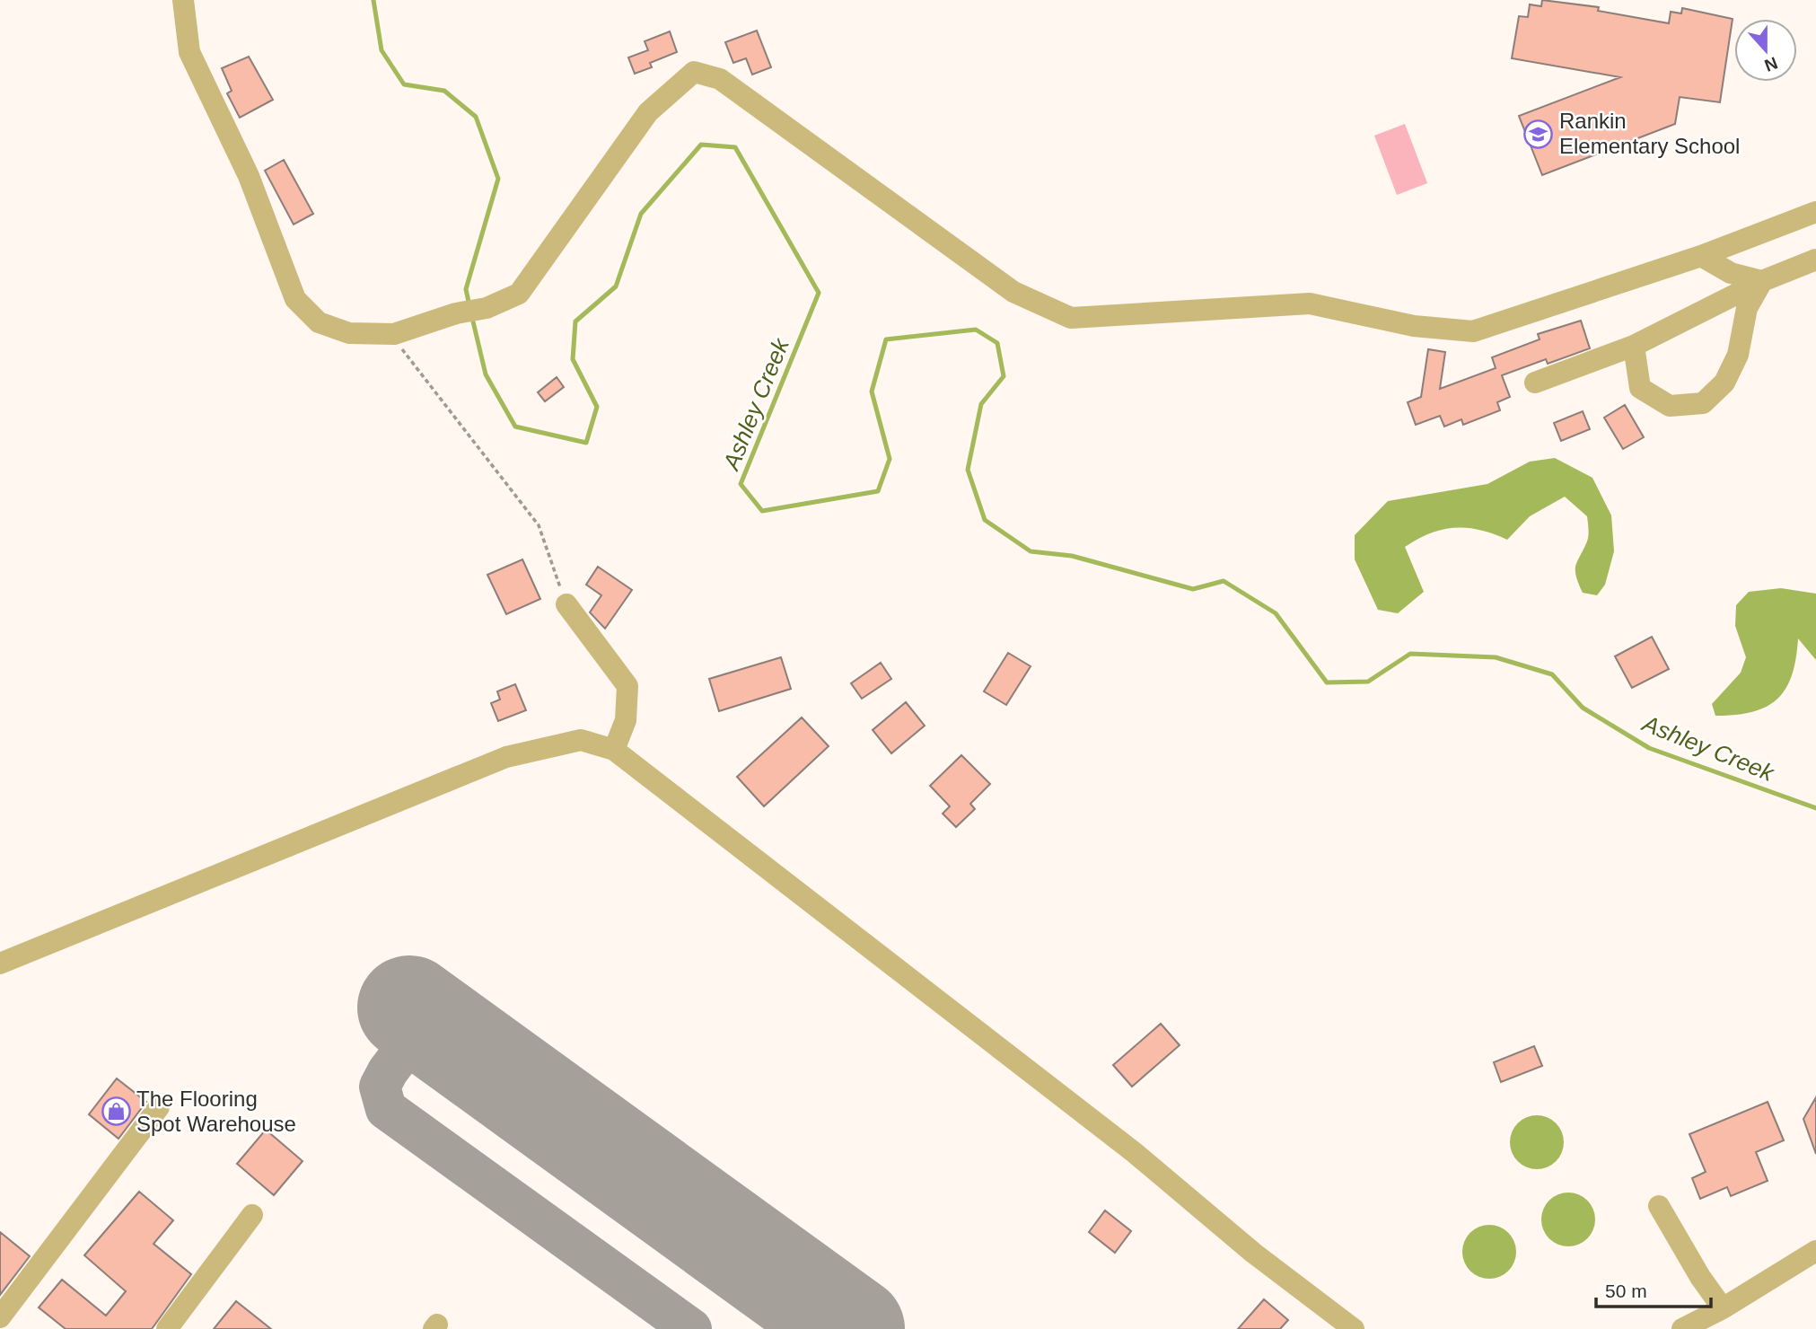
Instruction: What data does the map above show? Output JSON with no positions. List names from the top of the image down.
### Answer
{
  "water": ["Ashley Creek"],
  "places": {
    "school or university": ["Rankin Elementary School"],
    "shop": ["The Flooring Spot Warehouse"]
  },
  "scale_bar": "50 m",
  "north": "bottom"
}
